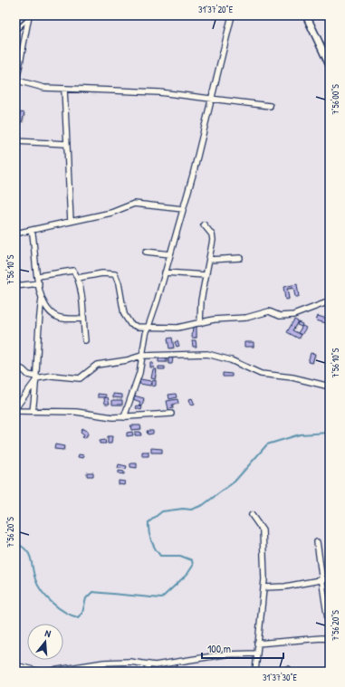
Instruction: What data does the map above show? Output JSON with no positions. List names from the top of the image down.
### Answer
{
  "scale_bar": "100 m",
  "north": "top",
  "coordinates": [
    "31°37'20\"E",
    "7°56'00\"S",
    "7°56'10\"S",
    "7°56'20\"S",
    "31°37'30\"E"
  ]
}
